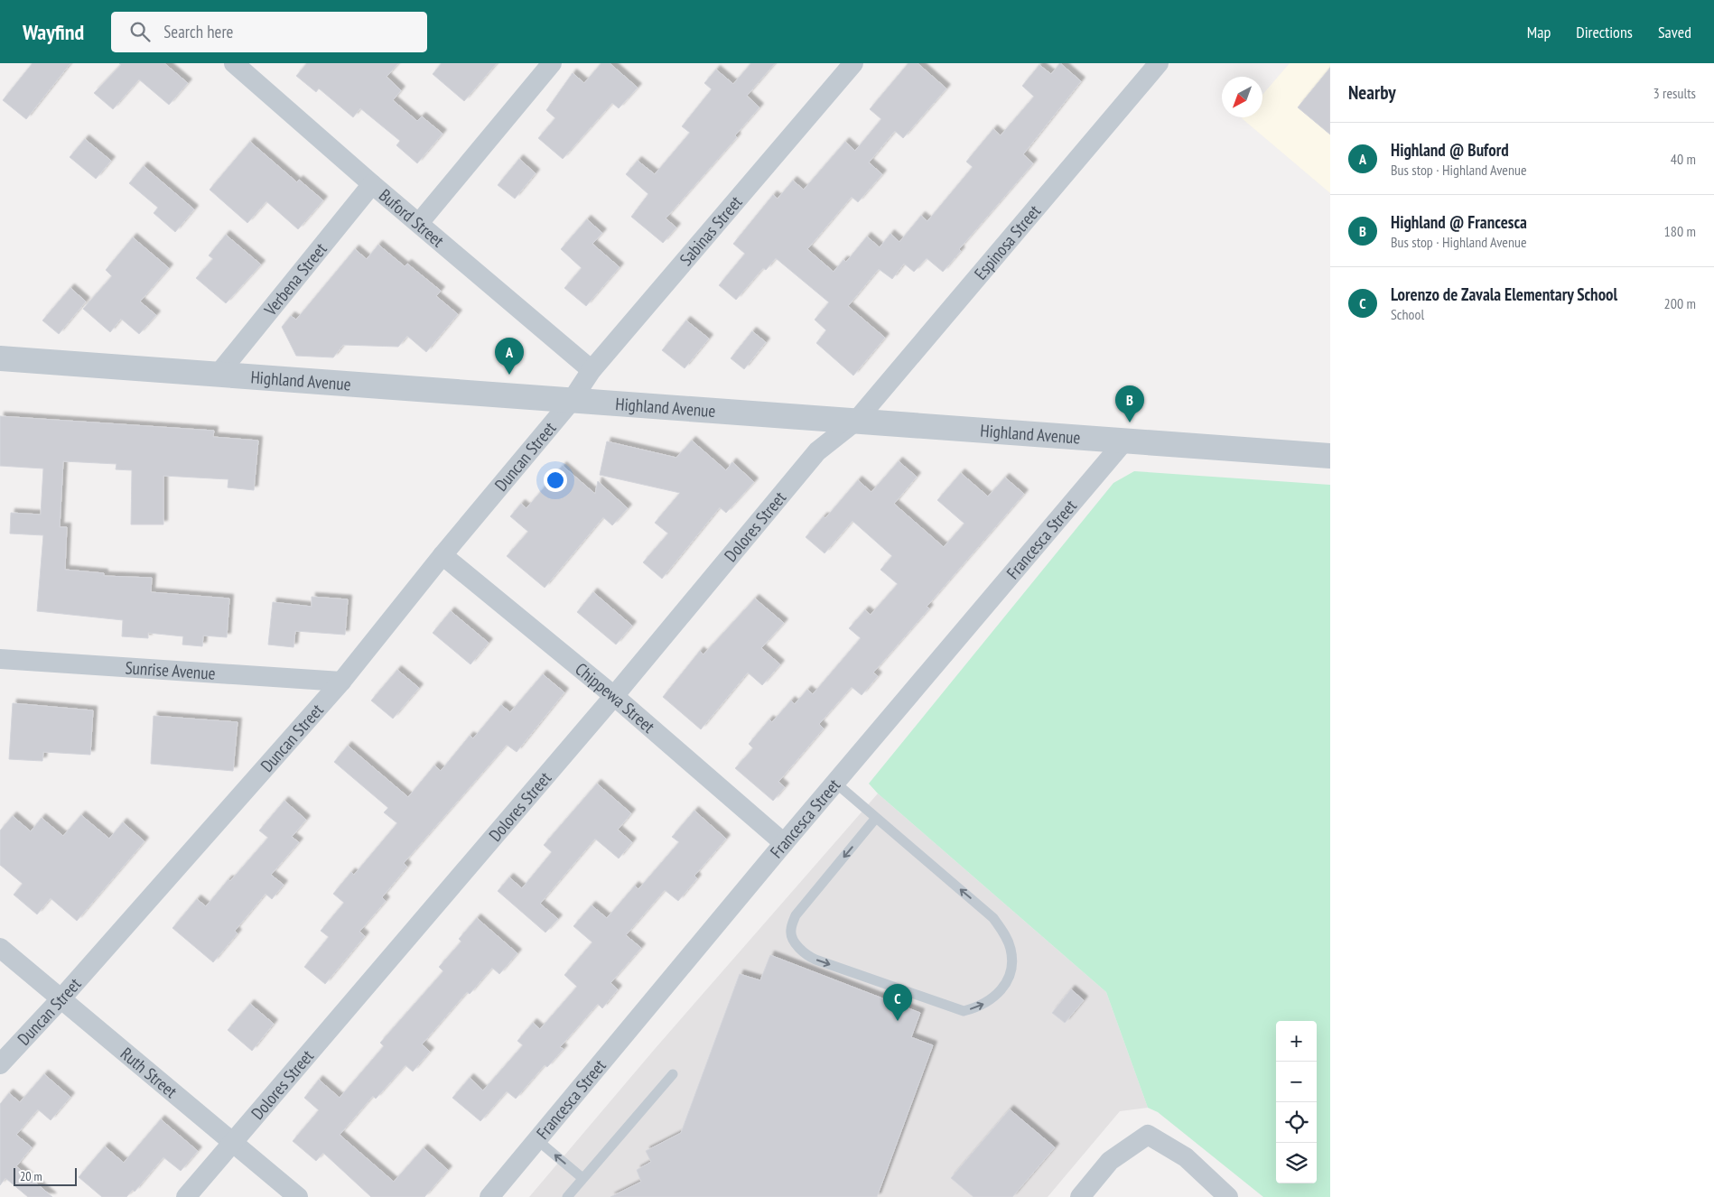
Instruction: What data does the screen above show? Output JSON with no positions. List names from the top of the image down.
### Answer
{
  "streets": {
    "street": [
      "Buford Street",
      "Sabinas Street",
      "Espinosa Street",
      "Verbena Street",
      "Highland Avenue",
      "Duncan Street",
      "Dolores Street",
      "Francesca Street",
      "Sunrise Avenue",
      "Chippewa Street",
      "Ruth Street"
    ]
  },
  "crossings": [
    ["Buford Street", "Sabinas Street"],
    ["Buford Street", "Verbena Street"],
    ["Sabinas Street", "Highland Avenue"],
    ["Sabinas Street", "Duncan Street"],
    ["Espinosa Street", "Highland Avenue"],
    ["Espinosa Street", "Dolores Street"],
    ["Verbena Street", "Highland Avenue"],
    ["Highland Avenue", "Duncan Street"],
    ["Highland Avenue", "Dolores Street"],
    ["Highland Avenue", "Francesca Street"],
    ["Duncan Street", "Sunrise Avenue"],
    ["Duncan Street", "Chippewa Street"],
    ["Duncan Street", "Ruth Street"],
    ["Dolores Street", "Chippewa Street"],
    ["Dolores Street", "Ruth Street"],
    ["Francesca Street", "Chippewa Street"]
  ],
  "scale_bar": "20 m",
  "north": "bottom left",
  "page": {
    "header": "Wayfind",
    "search": "Search here",
    "nav": ["Map", "Directions", "Saved"],
    "heading": ["Nearby", "3 results"],
    "list": [
      {
        "mark": "A",
        "name": "Highland @ Buford",
        "note": "Bus stop · Highland Avenue",
        "value": "40 m"
      },
      {
        "mark": "B",
        "name": "Highland @ Francesca",
        "note": "Bus stop · Highland Avenue",
        "value": "180 m"
      },
      {
        "mark": "C",
        "name": "Lorenzo de Zavala Elementary School",
        "note": "School",
        "value": "200 m"
      }
    ],
    "pins": ["A", "B", "C"],
    "map_buttons": ["+", "−"],
    "scale": "20 m"
  }
}
